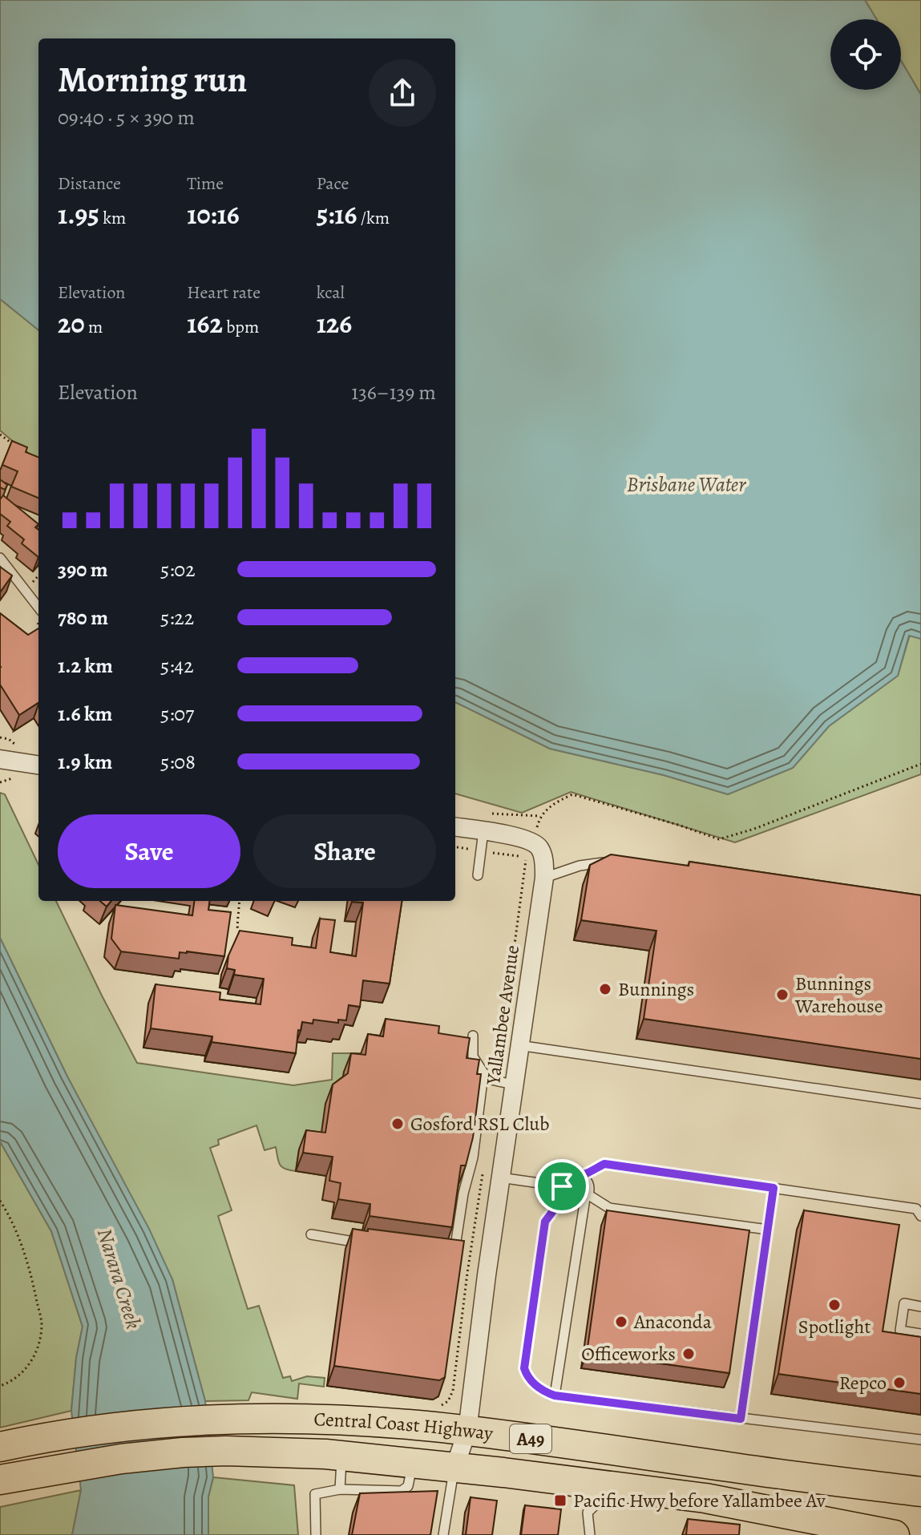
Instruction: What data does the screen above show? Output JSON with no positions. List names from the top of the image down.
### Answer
{
  "streets": {
    "highway": ["Central Coast Highway", "A49"],
    "street": ["Yallambee Avenue"]
  },
  "crossings": [
    ["Yallambee Avenue", "Central Coast Highway"]
  ],
  "water": ["Brisbane Water", "Narara Creek"],
  "places": {
    "other": [
      "Bunnings",
      "Bunnings Warehouse",
      "Gosford RSL Club",
      "Spotlight",
      "Anaconda",
      "Officeworks",
      "Repco"
    ],
    "transit": ["Pacific Hwy before Yallambee Av"]
  },
  "page": {
    "heading": ["Morning run", "09:40 · 5 × 390 m"],
    "stats": [
      ["Distance", "1.95 km"],
      ["Time", "10:16"],
      ["Pace", "5:16 /km"],
      ["Elevation", "20 m"],
      ["Heart rate", "162 bpm"],
      ["kcal", "126"]
    ],
    "chart": ["Elevation", "136–139 m"],
    "list": [
      {
        "name": "390 m",
        "note": "5:02"
      },
      {
        "name": "780 m",
        "note": "5:22"
      },
      {
        "name": "1.2 km",
        "note": "5:42"
      },
      {
        "name": "1.6 km",
        "note": "5:07"
      },
      {
        "name": "1.9 km",
        "note": "5:08"
      }
    ],
    "buttons": ["Save", "Share"]
  }
}
